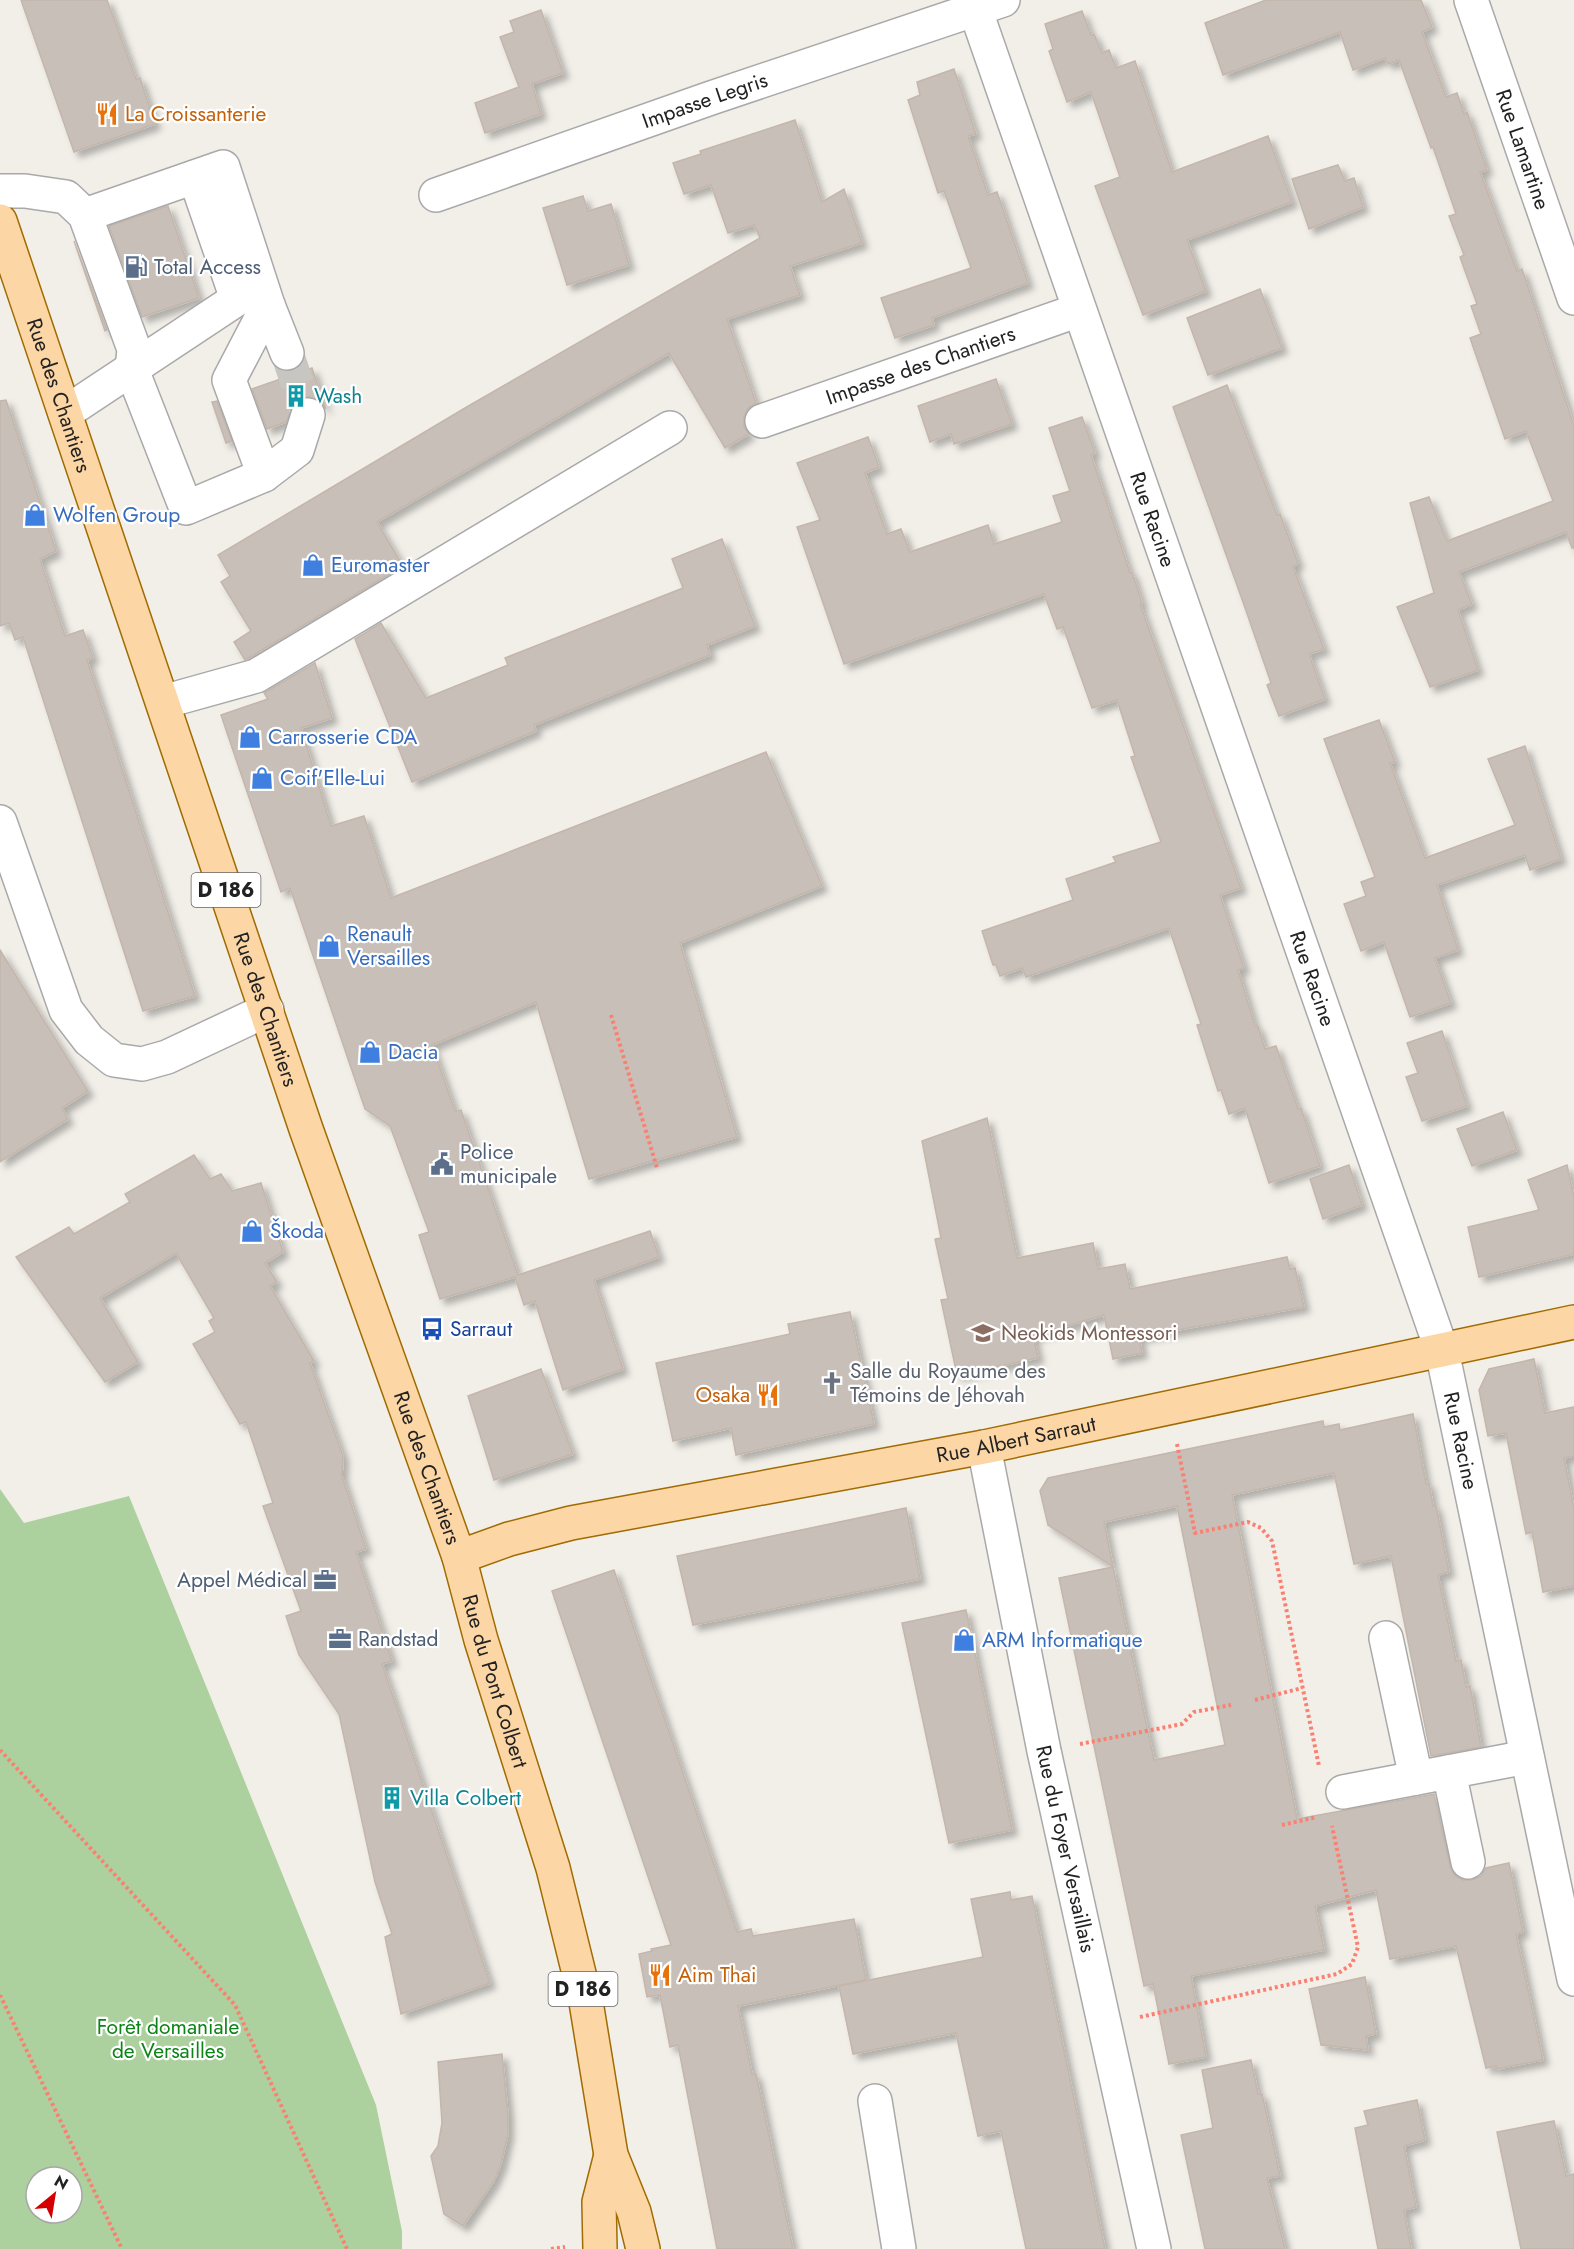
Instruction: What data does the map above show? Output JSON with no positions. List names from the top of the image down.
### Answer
{
  "streets": {
    "main road": [
      "Rue des Chantiers",
      "D 186",
      "Rue Albert Sarraut",
      "Rue du Pont Colbert"
    ],
    "street": [
      "Impasse Legris",
      "Rue Lamartine",
      "Impasse des Chantiers",
      "Rue Racine",
      "Rue du Foyer Versaillais"
    ]
  },
  "crossings": [
    ["Impasse Legris", "Rue Racine"],
    ["Impasse des Chantiers", "Rue Racine"],
    ["Rue des Chantiers", "Rue Albert Sarraut"],
    ["Rue des Chantiers", "Rue du Pont Colbert"],
    ["Rue Racine", "Rue Albert Sarraut"],
    ["Rue Albert Sarraut", "Rue du Pont Colbert"],
    ["Rue Albert Sarraut", "Rue du Foyer Versaillais"]
  ],
  "parks": ["Forêt domaniale de Versailles"],
  "places": {
    "restaurant": ["La Croissanterie", "Osaka", "Aim Thai"],
    "fuel station": ["Total Access"],
    "building": ["Wash", "Villa Colbert"],
    "shop": [
      "Wolfen Group",
      "Euromaster",
      "Carrosserie CDA",
      "Coif'Elle-Lui",
      "Renault Versailles",
      "Dacia",
      "Škoda",
      "ARM Informatique"
    ],
    "public building": ["Police municipale"],
    "bus stop": ["Sarraut"],
    "school or university": ["Neokids Montessori"],
    "church": ["Salle du Royaume des Témoins de Jéhovah"],
    "office": ["Appel Médical", "Randstad"]
  },
  "north": "top right"
}
